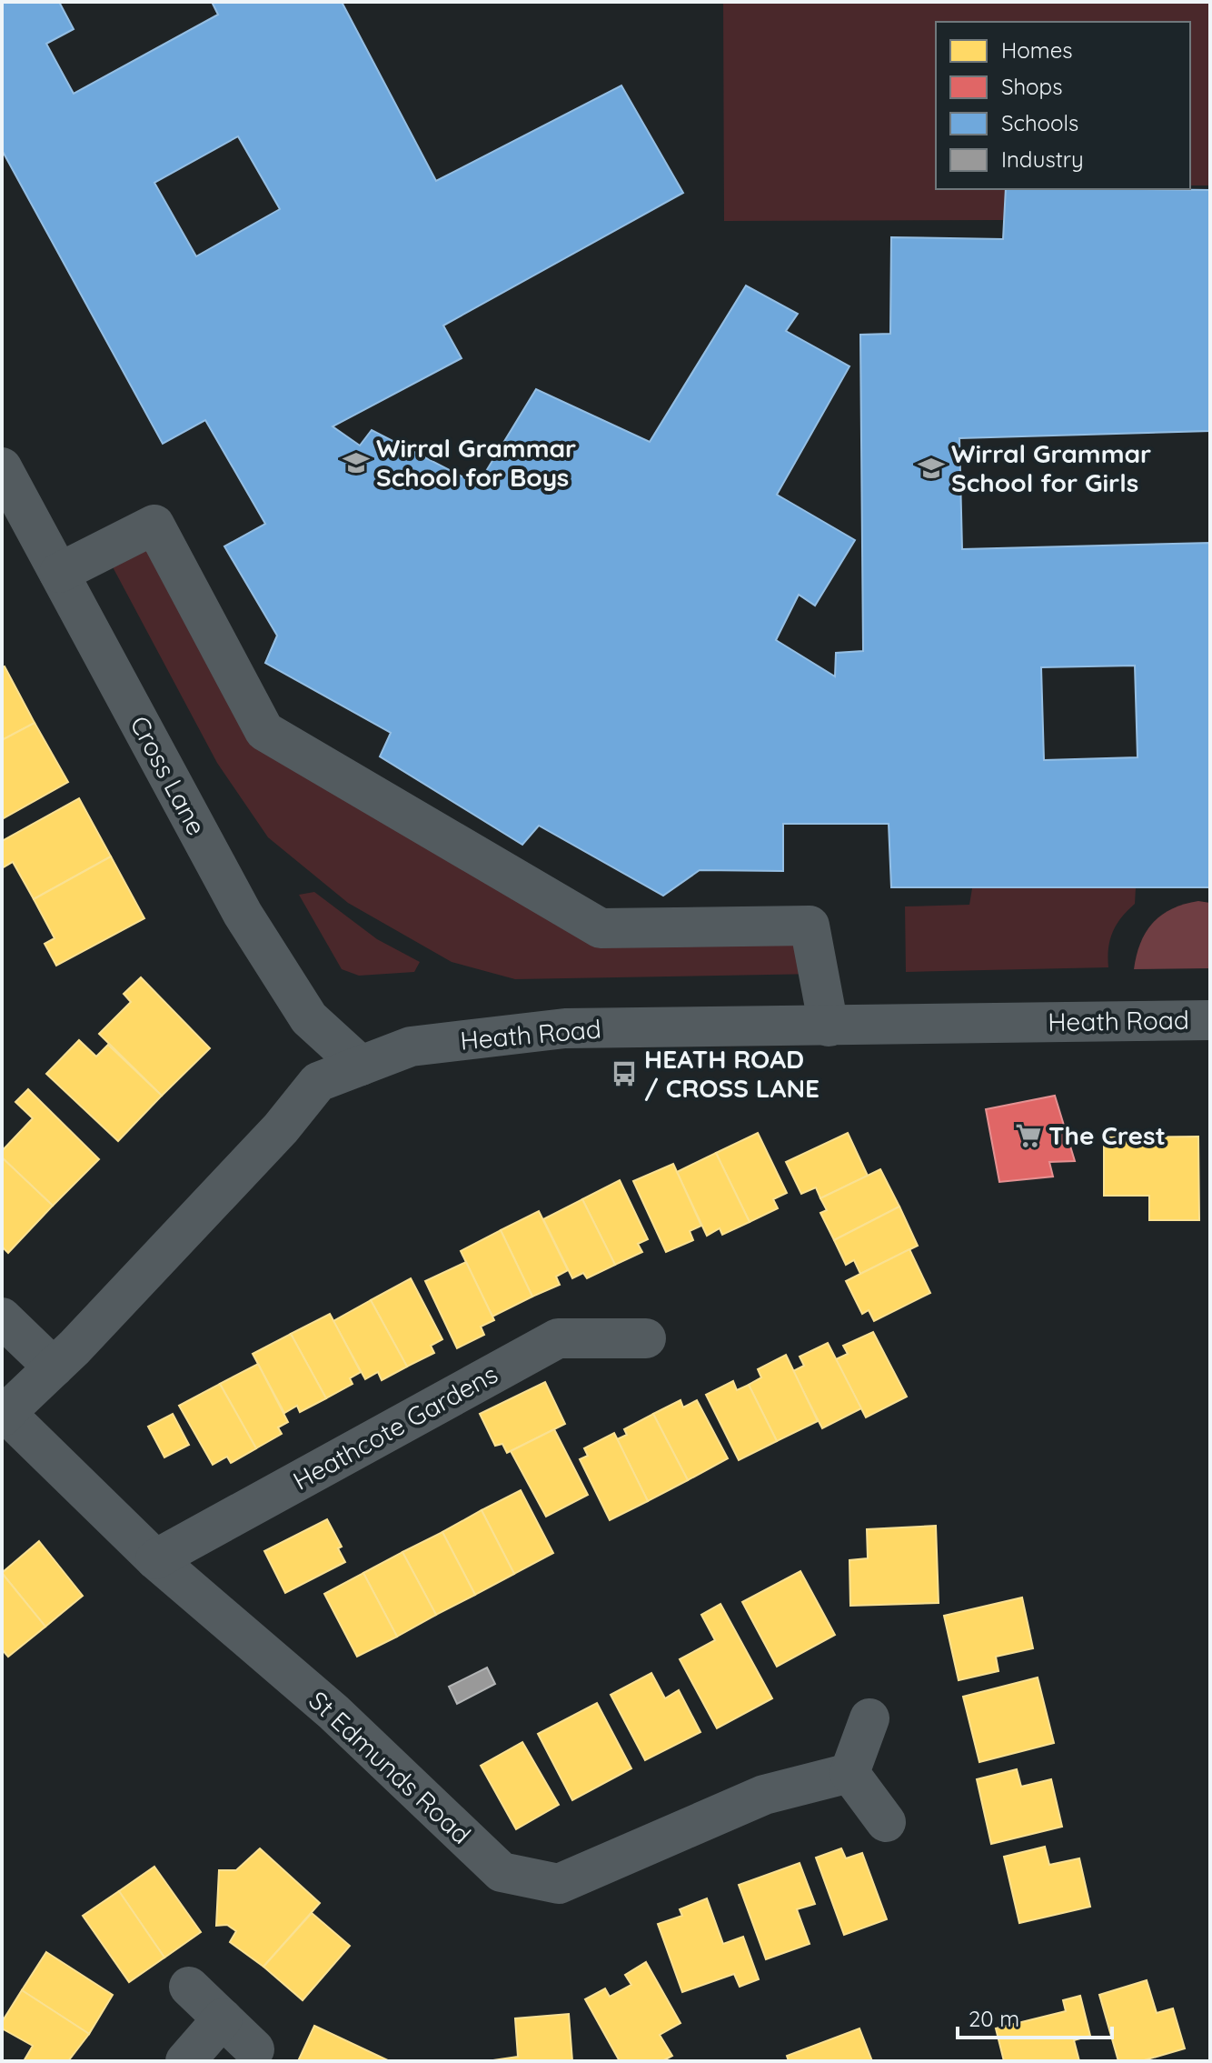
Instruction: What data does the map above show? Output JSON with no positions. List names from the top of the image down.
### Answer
{
  "streets": {
    "street": [
      "Cross Lane",
      "Heath Road",
      "Heathcote Gardens",
      "St Edmunds Road"
    ]
  },
  "crossings": [
    ["Cross Lane", "Heath Road"],
    ["Heath Road", "St Edmunds Road"],
    ["Heathcote Gardens", "St Edmunds Road"]
  ],
  "places": {
    "school or university": ["Wirral Grammar School for Boys", "Wirral Grammar School for Girls"],
    "bus stop": ["HEATH ROAD / CROSS LANE"],
    "supermarket": ["The Crest"]
  },
  "legend": [
    "Homes",
    "Shops",
    "Schools",
    "Industry"
  ],
  "scale_bar": "20 m"
}
